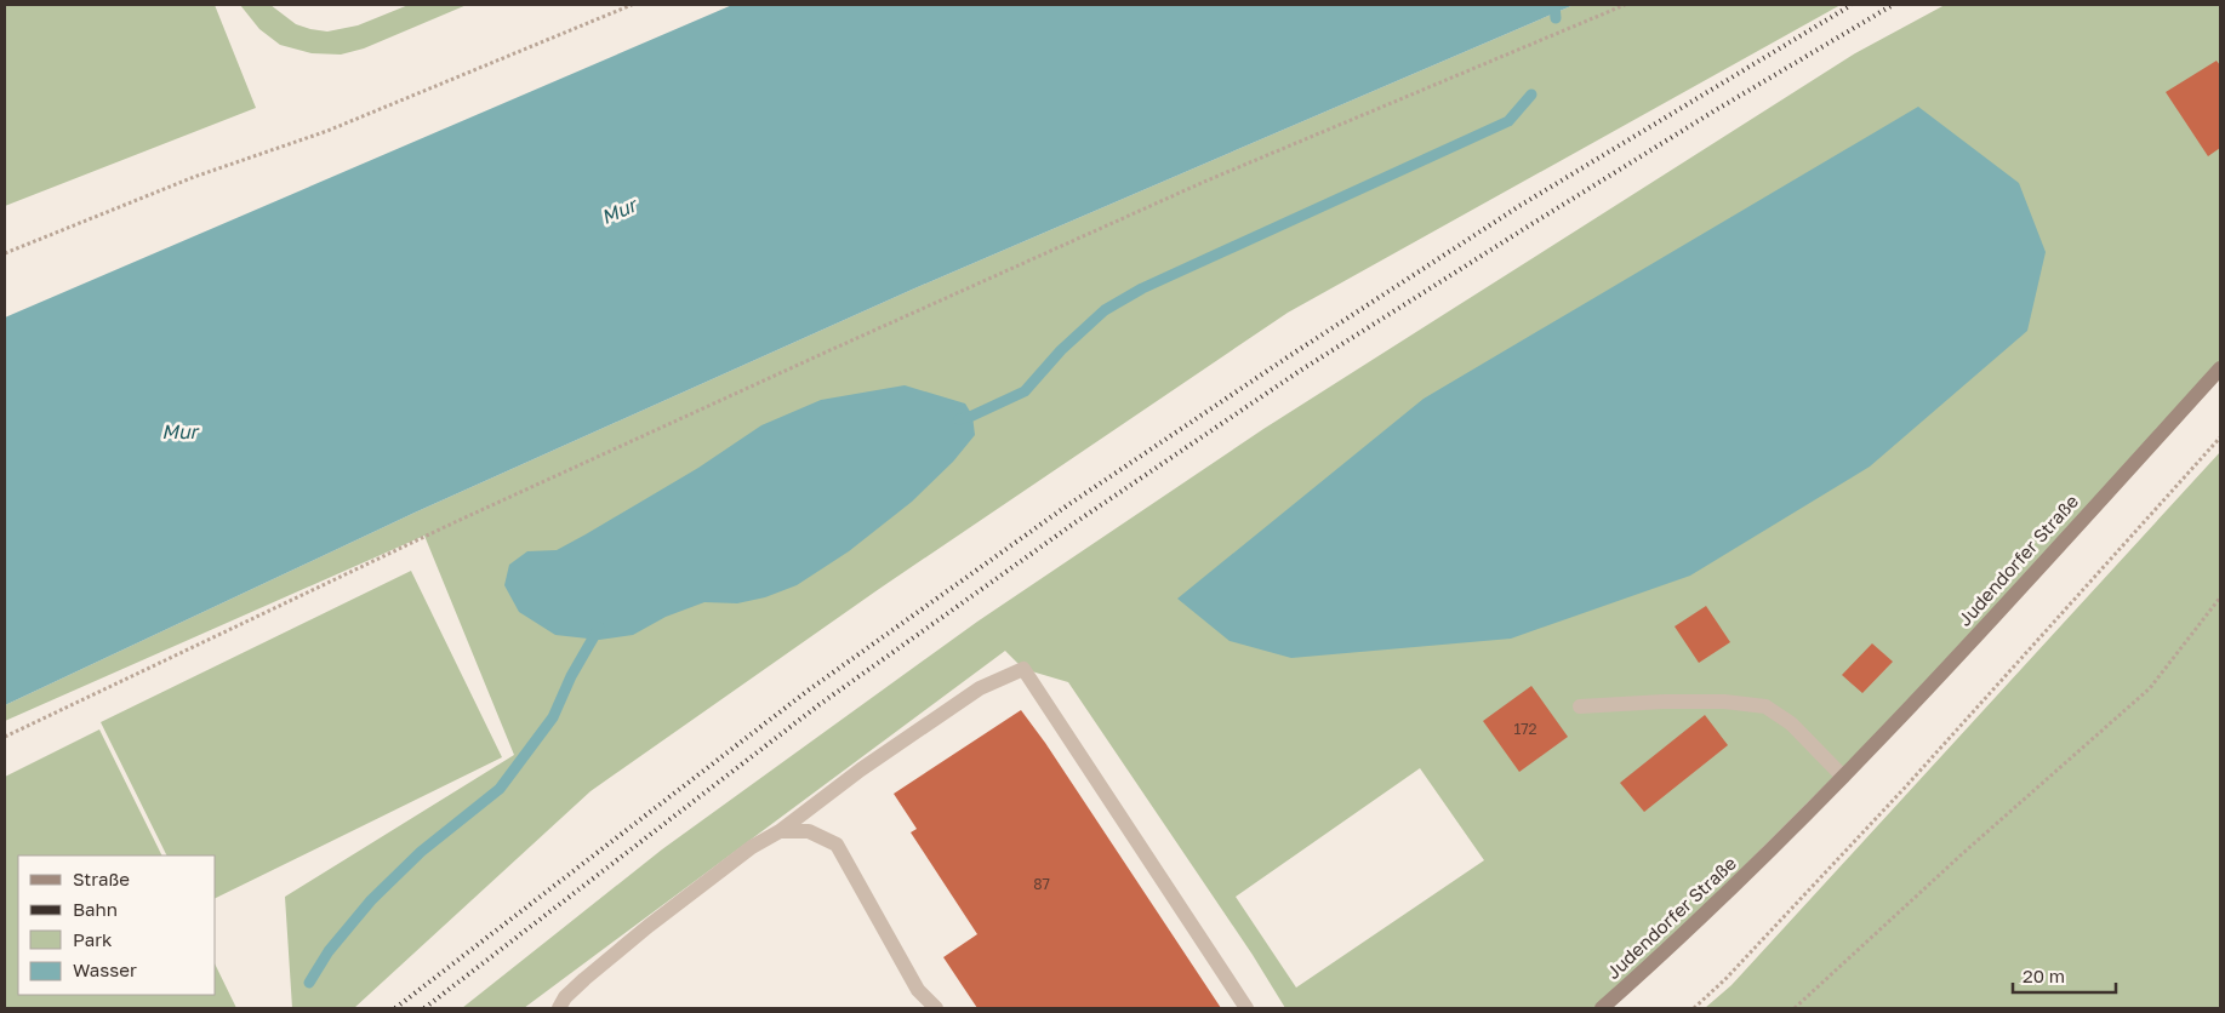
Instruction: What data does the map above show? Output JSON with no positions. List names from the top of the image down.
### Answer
{
  "streets": {
    "main road": ["Judendorfer Straße"]
  },
  "water": ["Mur"],
  "house_numbers": ["172", "87"],
  "legend": [
    "Straße",
    "Bahn",
    "Park",
    "Wasser"
  ],
  "scale_bar": "20 m"
}
